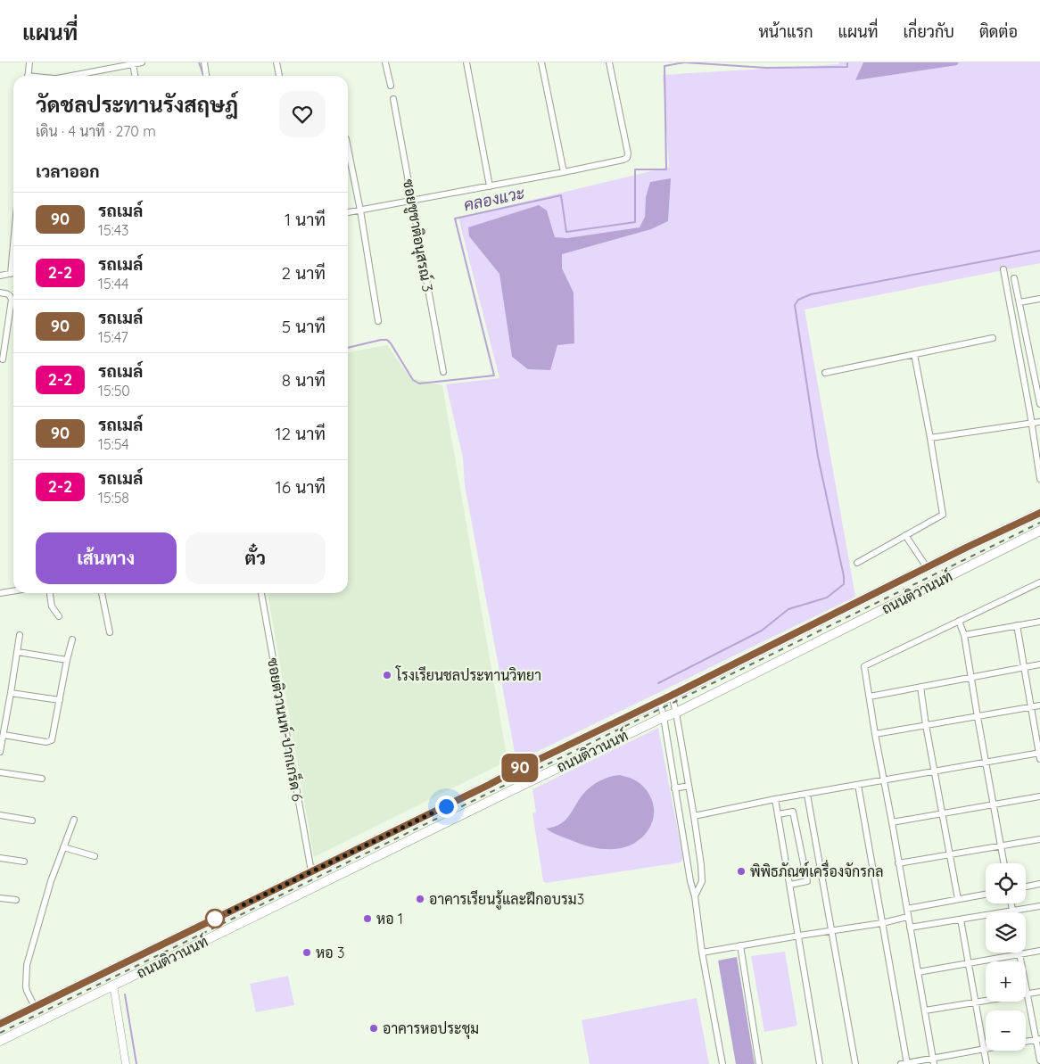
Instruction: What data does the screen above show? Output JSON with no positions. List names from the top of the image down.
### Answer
{
  "streets": {
    "main road": ["ถนนติวานนท์"],
    "street": ["ซอยชูชาติอนุสรณ์ 3", "ซอยติวานนท์-ปากเกร็ด 6"]
  },
  "crossings": [
    ["ถนนติวานนท์", "ซอยติวานนท์-ปากเกร็ด 6"]
  ],
  "water": ["คลองแวะ"],
  "places": [
    "โรงเรียนชลประทานวิทยา",
    "พิพิธภัณฑ์เครื่องจักรกล",
    "อาคารเรียนรู้และฝึกอบรม3",
    "หอ 1",
    "หอ 3",
    "อาคารหอประชุม"
  ],
  "lines": ["bus line 90"],
  "page": {
    "header": "แผนที่",
    "nav": [
      "หน้าแรก",
      "แผนที่",
      "เกี่ยวกับ",
      "ติดต่อ"
    ],
    "on_map": "90",
    "heading": [
      ["วัดชลประทานรังสฤษฎ์", "เดิน · 4 นาที · 270 m"],
      "เวลาออก"
    ],
    "list": [
      {
        "mark": "90",
        "name": "รถเมล์",
        "note": "15:43",
        "value": "1 นาที"
      },
      {
        "mark": "2-2",
        "name": "รถเมล์",
        "note": "15:44",
        "value": "2 นาที"
      },
      {
        "mark": "90",
        "name": "รถเมล์",
        "note": "15:47",
        "value": "5 นาที"
      },
      {
        "mark": "2-2",
        "name": "รถเมล์",
        "note": "15:50",
        "value": "8 นาที"
      },
      {
        "mark": "90",
        "name": "รถเมล์",
        "note": "15:54",
        "value": "12 นาที"
      },
      {
        "mark": "2-2",
        "name": "รถเมล์",
        "note": "15:58",
        "value": "16 นาที"
      }
    ],
    "buttons": ["เส้นทาง", "ตั๋ว"],
    "map_buttons": ["+", "−"]
  }
}
